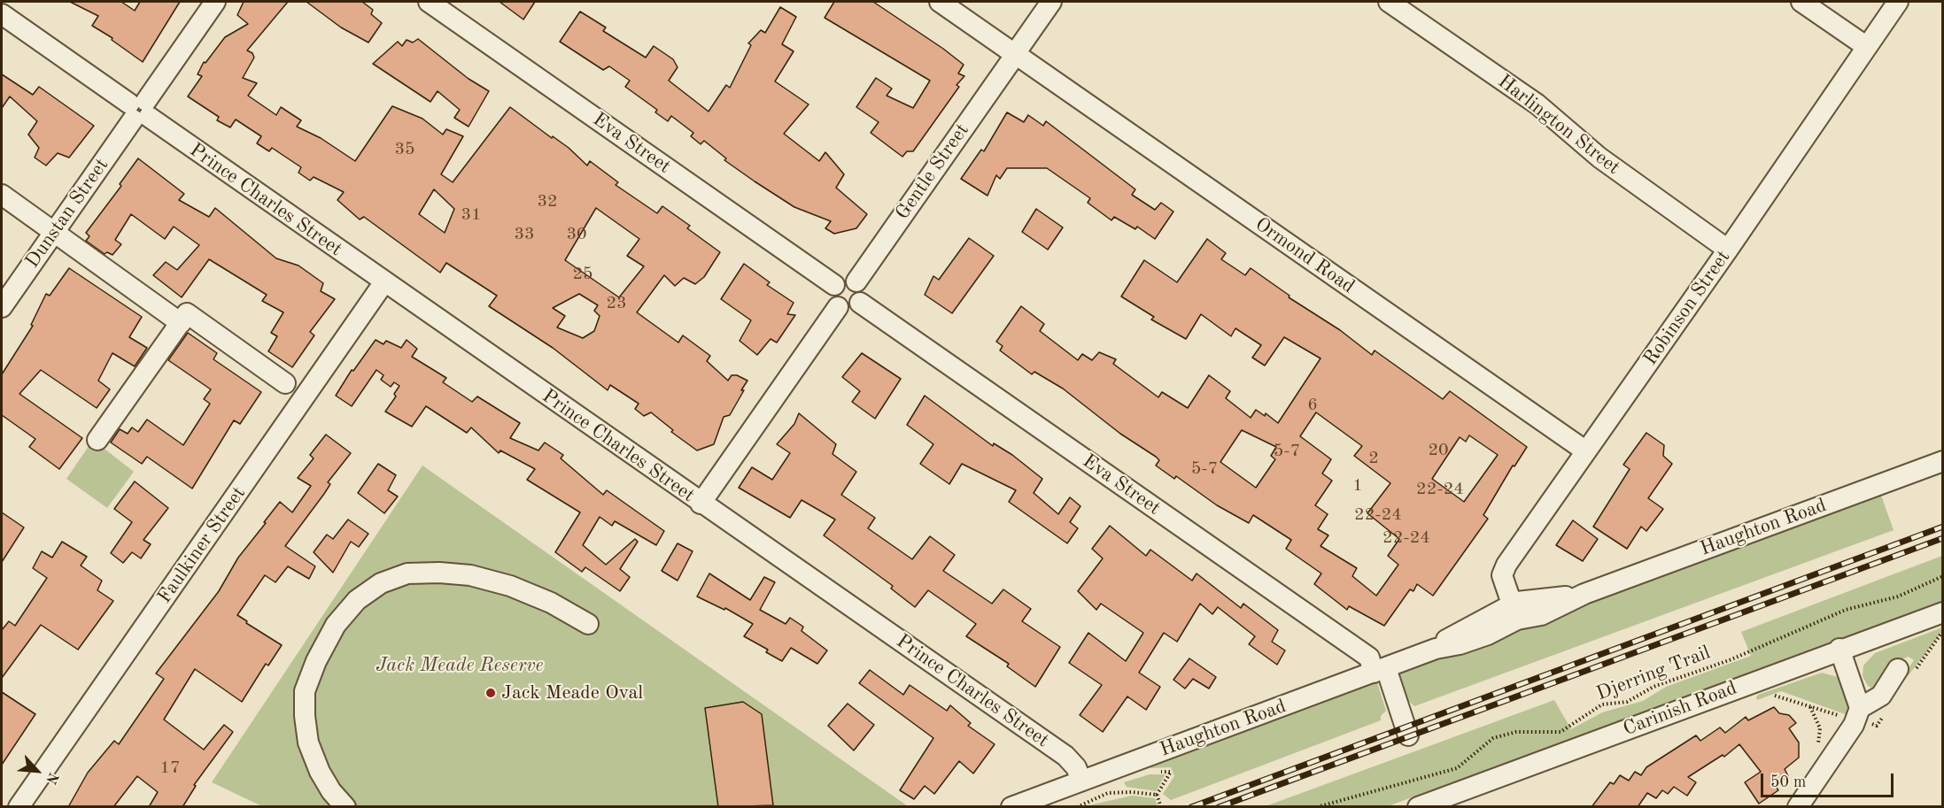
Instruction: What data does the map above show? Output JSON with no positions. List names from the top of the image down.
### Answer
{
  "streets": {
    "street": [
      "Harlington Street",
      "Eva Street",
      "Gentle Street",
      "Prince Charles Street",
      "Dunstan Street",
      "Ormond Road",
      "Robinson Street",
      "Haughton Road",
      "Faulkiner Street",
      "Carinish Road"
    ],
    "path": ["Djerring Trail"]
  },
  "crossings": [
    ["Harlington Street", "Robinson Street"],
    ["Eva Street", "Gentle Street"],
    ["Eva Street", "Haughton Road"],
    ["Gentle Street", "Ormond Road"],
    ["Prince Charles Street", "Dunstan Street"],
    ["Prince Charles Street", "Haughton Road"],
    ["Prince Charles Street", "Faulkiner Street"],
    ["Ormond Road", "Robinson Street"],
    ["Robinson Street", "Haughton Road"]
  ],
  "parks": ["Jack Meade Reserve"],
  "places": ["Jack Meade Oval"],
  "house_numbers": [
    "35",
    "32",
    "31",
    "33",
    "30",
    "25",
    "23",
    "6",
    "20",
    "5-7",
    "2",
    "5-7",
    "1",
    "22-24",
    "22-24",
    "22-24",
    "17"
  ],
  "scale_bar": "50 m",
  "north": "bottom right"
}
